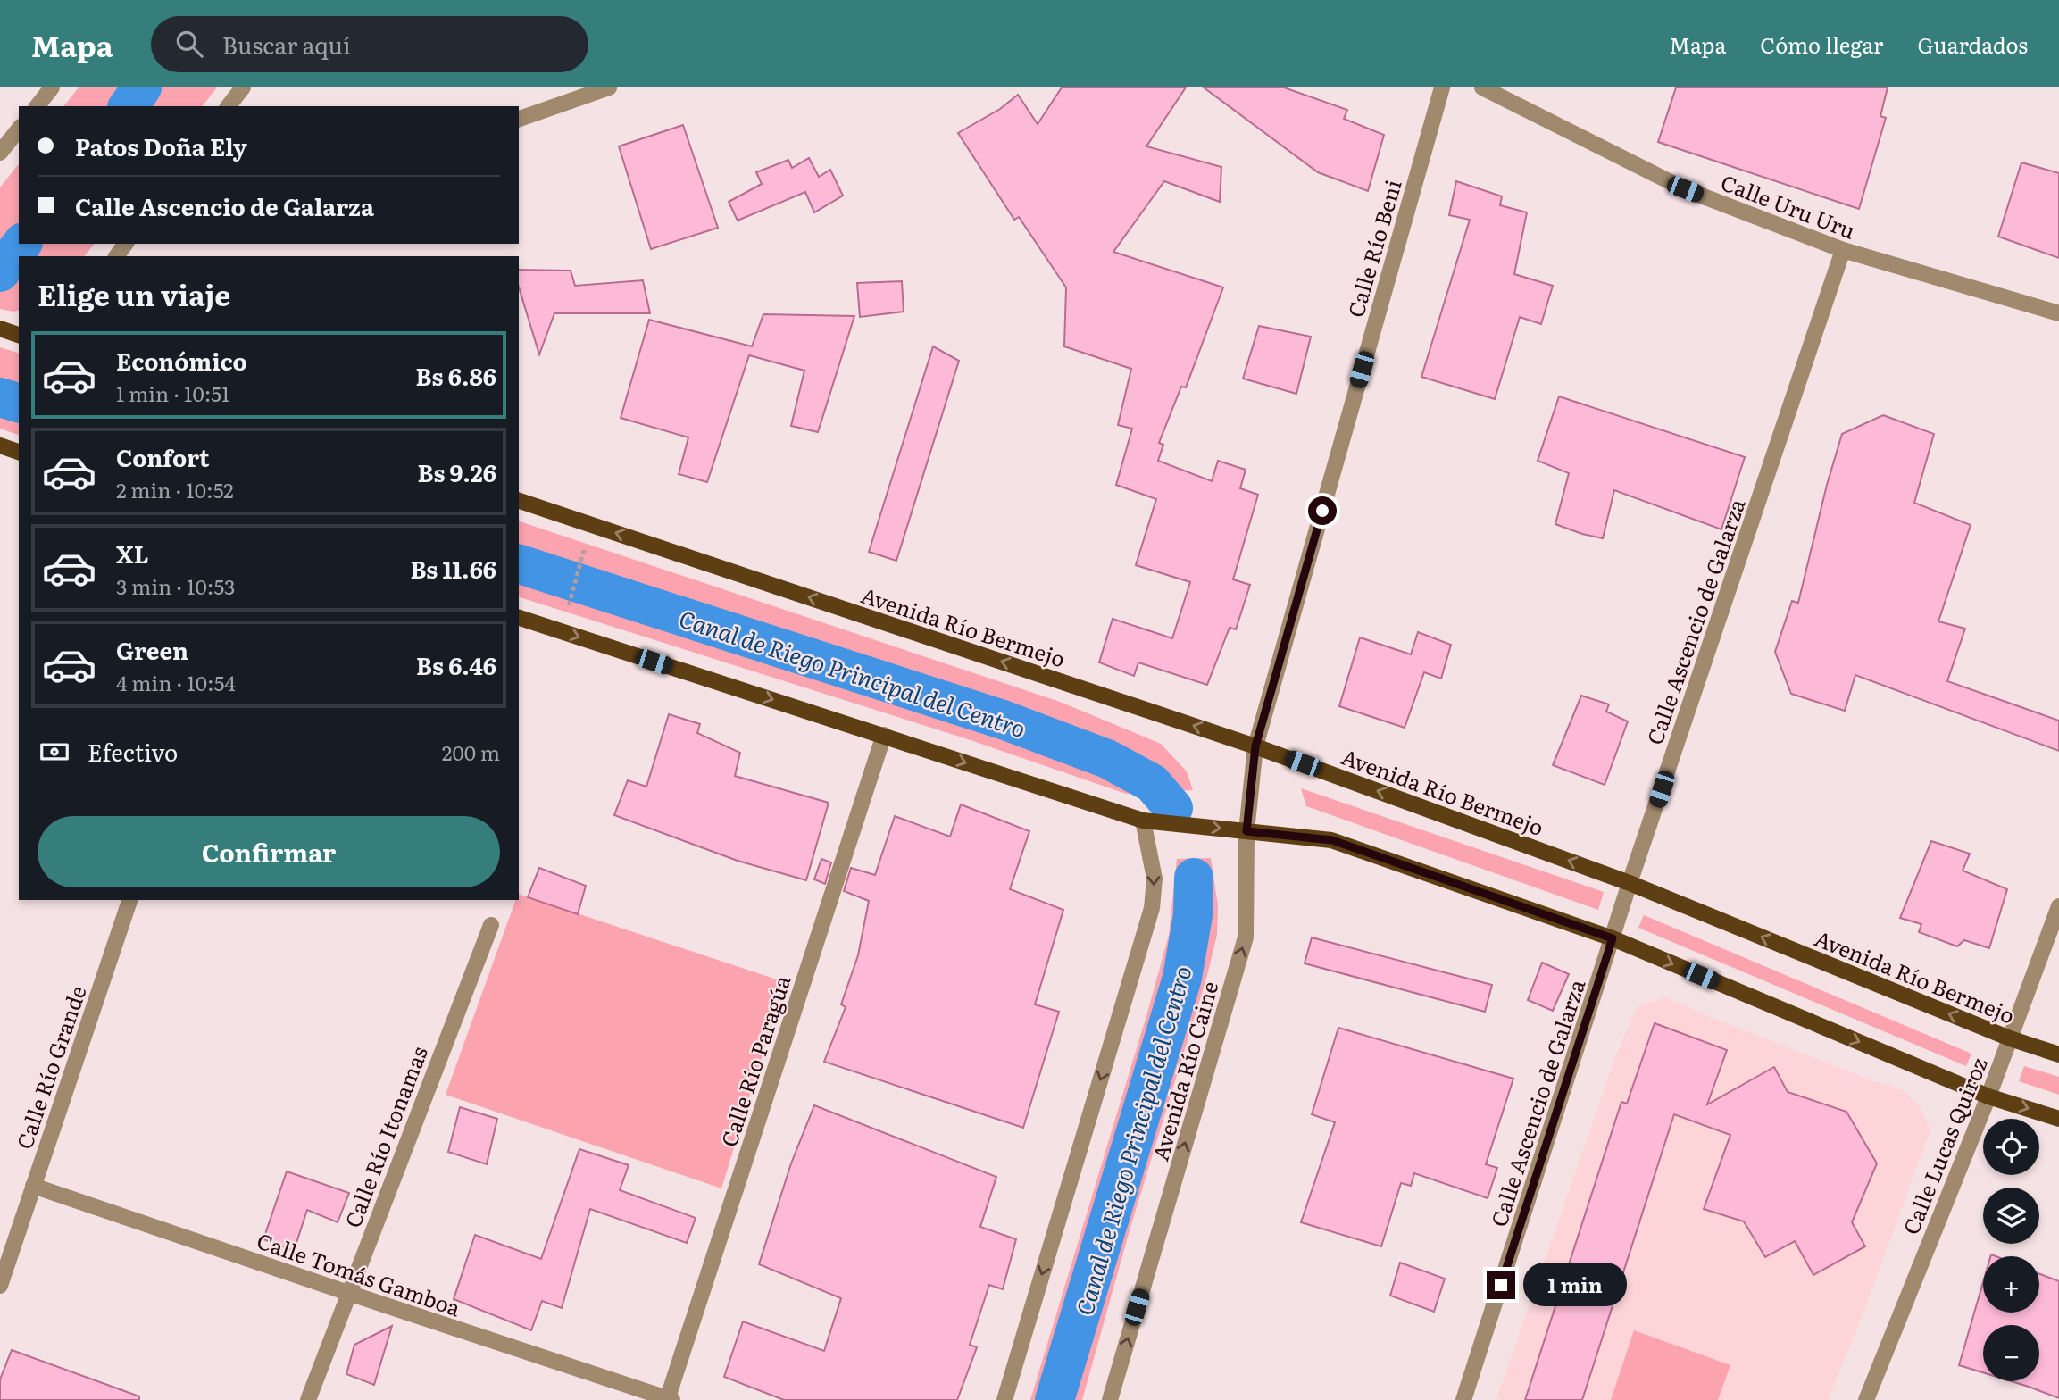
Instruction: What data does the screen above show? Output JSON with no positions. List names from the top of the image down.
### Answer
{
  "streets": {
    "main road": ["Avenida Río Bermejo"],
    "street": [
      "Calle Uru Uru",
      "Calle Río Beni",
      "Calle Ascencio de Galarza",
      "Calle Río Paragúa",
      "Calle Río Grande",
      "Avenida Río Caine",
      "Calle Río Itonamas",
      "Calle Lucas Quiroz",
      "Calle Tomás Gamboa"
    ]
  },
  "crossings": [
    ["Calle Uru Uru", "Calle Ascencio de Galarza"],
    ["Calle Río Beni", "Avenida Río Bermejo"],
    ["Calle Río Beni", "Avenida Río Caine"],
    ["Calle Ascencio de Galarza", "Avenida Río Bermejo"],
    ["Avenida Río Bermejo", "Avenida Río Caine"],
    ["Avenida Río Bermejo", "Calle Lucas Quiroz"],
    ["Calle Río Paragúa", "Calle Tomás Gamboa"],
    ["Calle Río Grande", "Calle Tomás Gamboa"],
    ["Calle Río Itonamas", "Calle Tomás Gamboa"]
  ],
  "water": ["Canal de Riego Principal del Centro"],
  "page": {
    "header": "Mapa",
    "search": "Buscar aquí",
    "nav": ["Mapa", "Cómo llegar", "Guardados"],
    "banner": ["Patos Doña Ely", "Calle Ascencio de Galarza"],
    "heading": "Elige un viaje",
    "list": [
      {
        "name": "Económico",
        "note": "1 min · 10:51",
        "value": "Bs 6.86"
      },
      {
        "name": "Confort",
        "note": "2 min · 10:52",
        "value": "Bs 9.26"
      },
      {
        "name": "XL",
        "note": "3 min · 10:53",
        "value": "Bs 11.66"
      },
      {
        "name": "Green",
        "note": "4 min · 10:54",
        "value": "Bs 6.46"
      }
    ],
    "pay": ["Efectivo", "200 m"],
    "buttons": "Confirmar",
    "map_buttons": ["+", "−"],
    "bubble": "1 min"
  }
}
